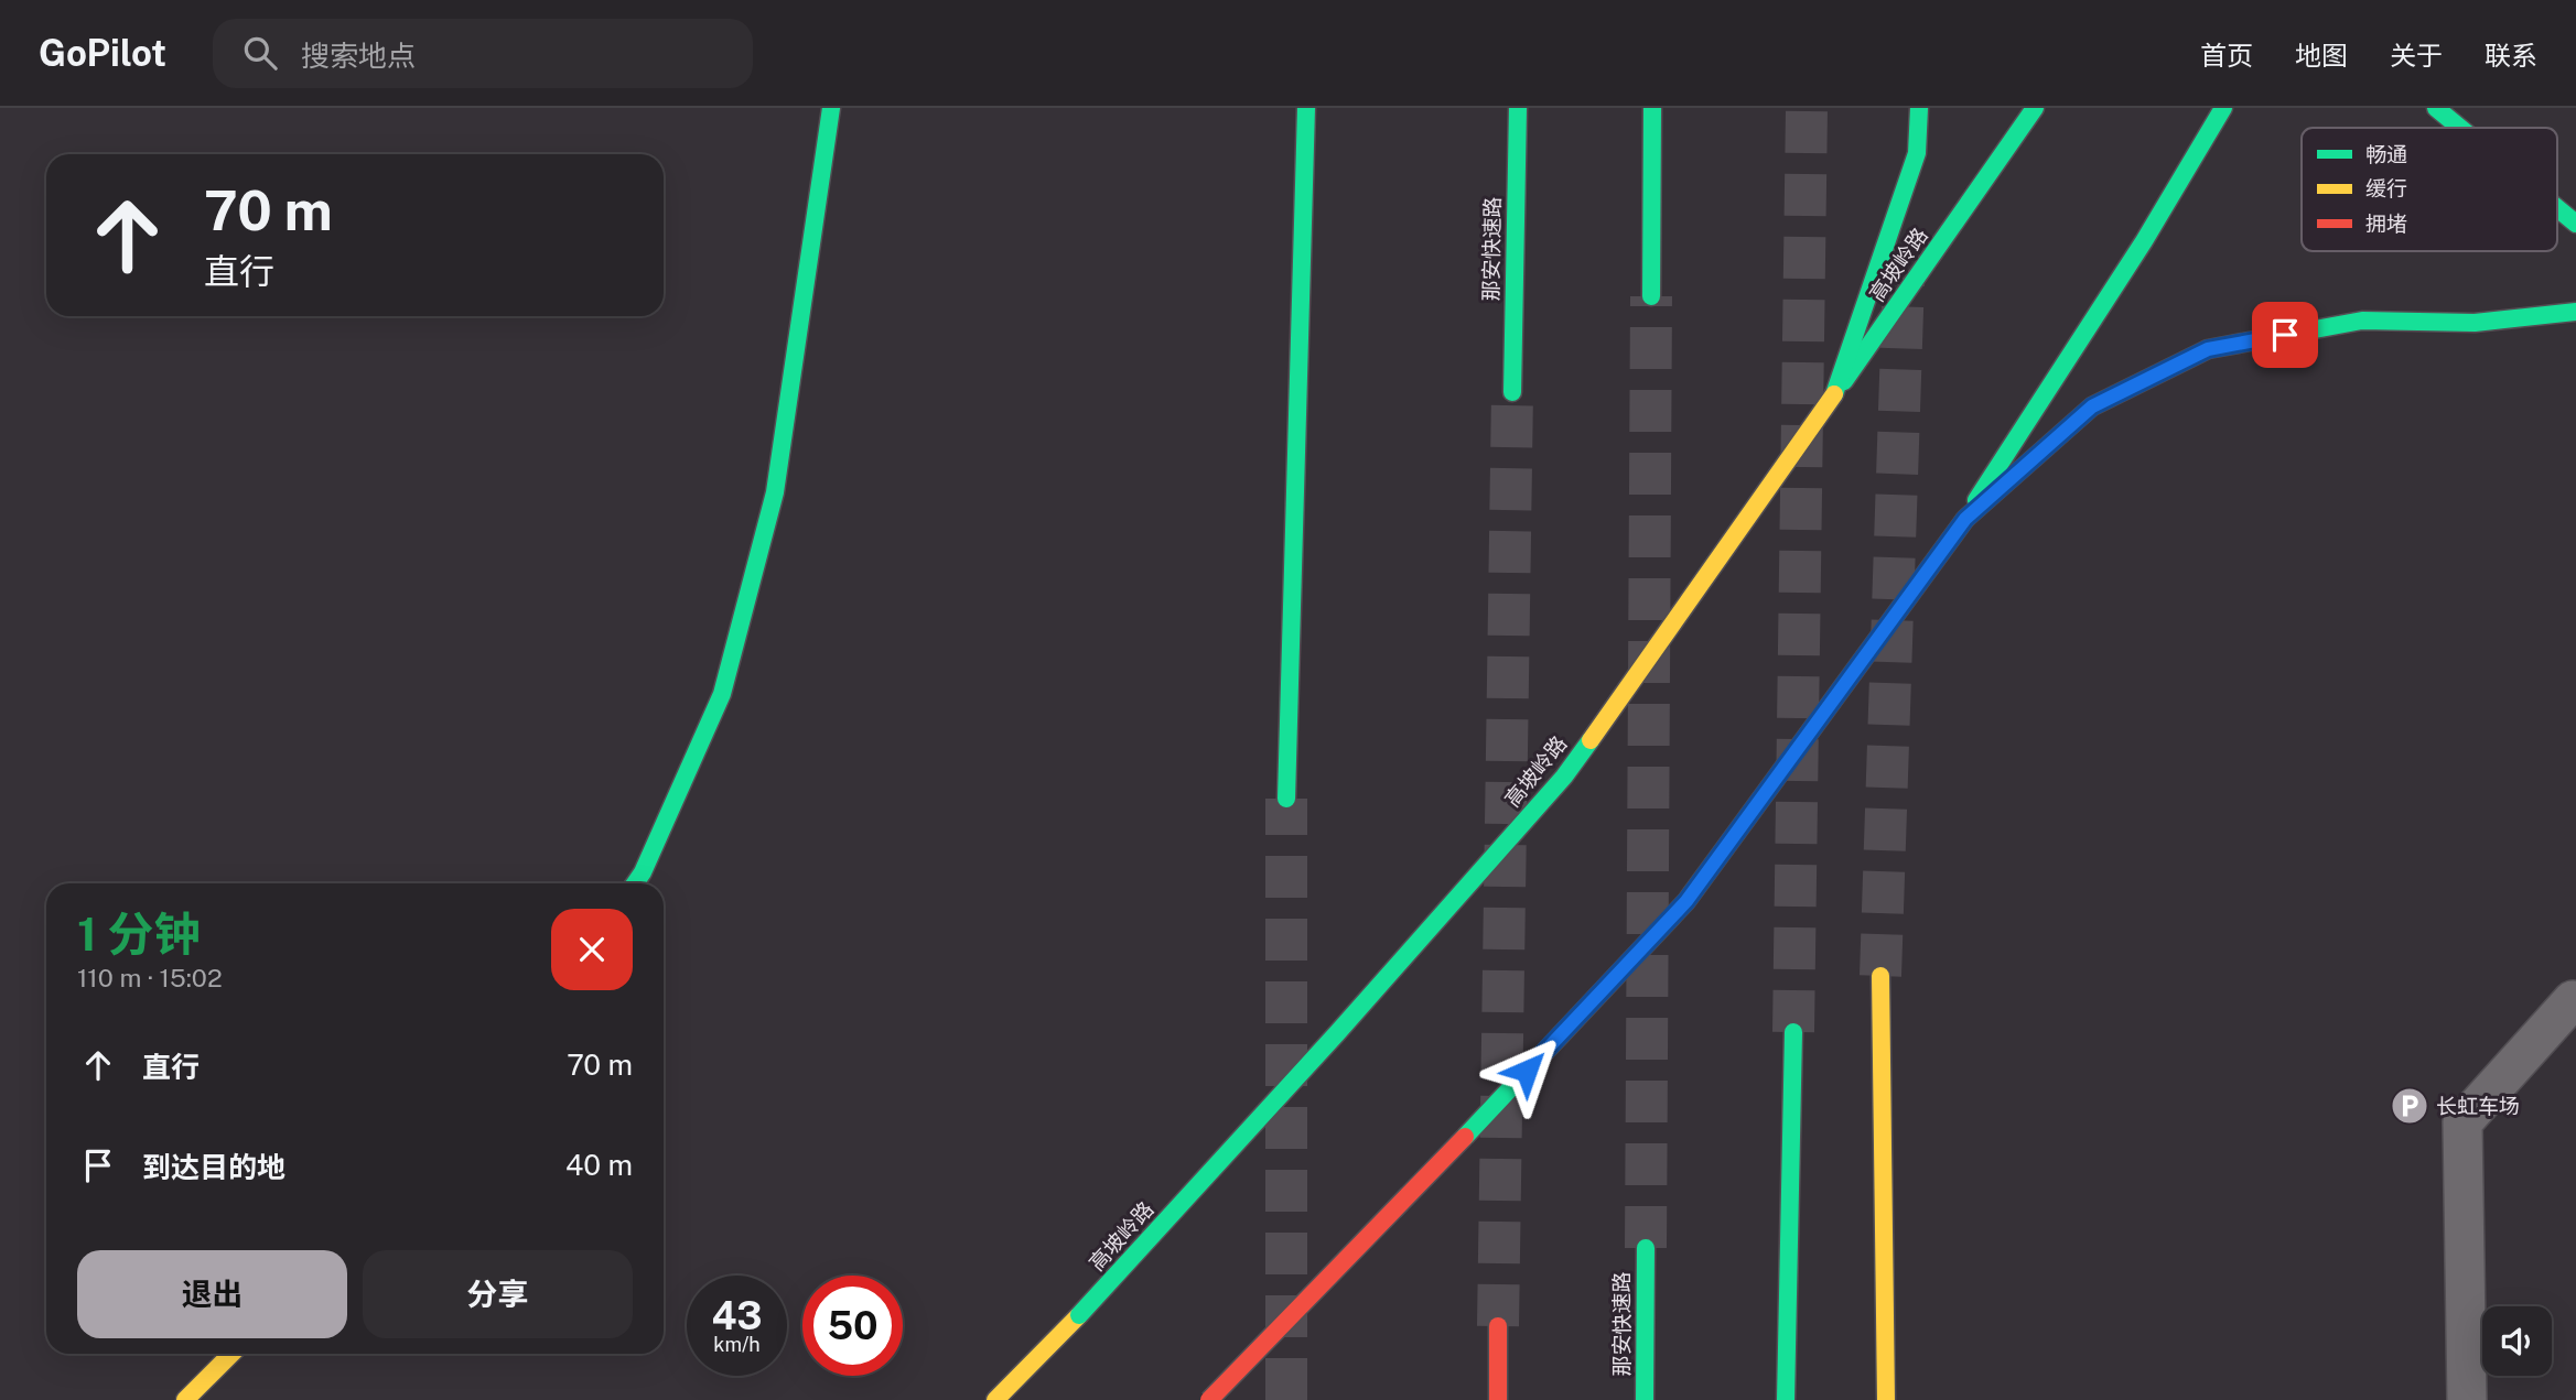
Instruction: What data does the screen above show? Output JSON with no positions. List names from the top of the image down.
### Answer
{
  "streets": {
    "main road": ["那安快速路", "高坡岭路"]
  },
  "places": {
    "parking": ["长虹车场"]
  },
  "legend": ["畅通", "缓行", "拥堵"],
  "page": {
    "header": "GoPilot",
    "search": "搜索地点",
    "nav": [
      "首页",
      "地图",
      "关于",
      "联系"
    ],
    "turn": ["70 m", "直行"],
    "heading": ["1 分钟", "110 m · 15:02"],
    "list": [
      {
        "name": "直行",
        "value": "70 m"
      },
      {
        "name": "到达目的地",
        "value": "40 m"
      }
    ],
    "buttons": ["退出", "分享"],
    "speed": "43 km/h",
    "limit": "50"
  }
}
